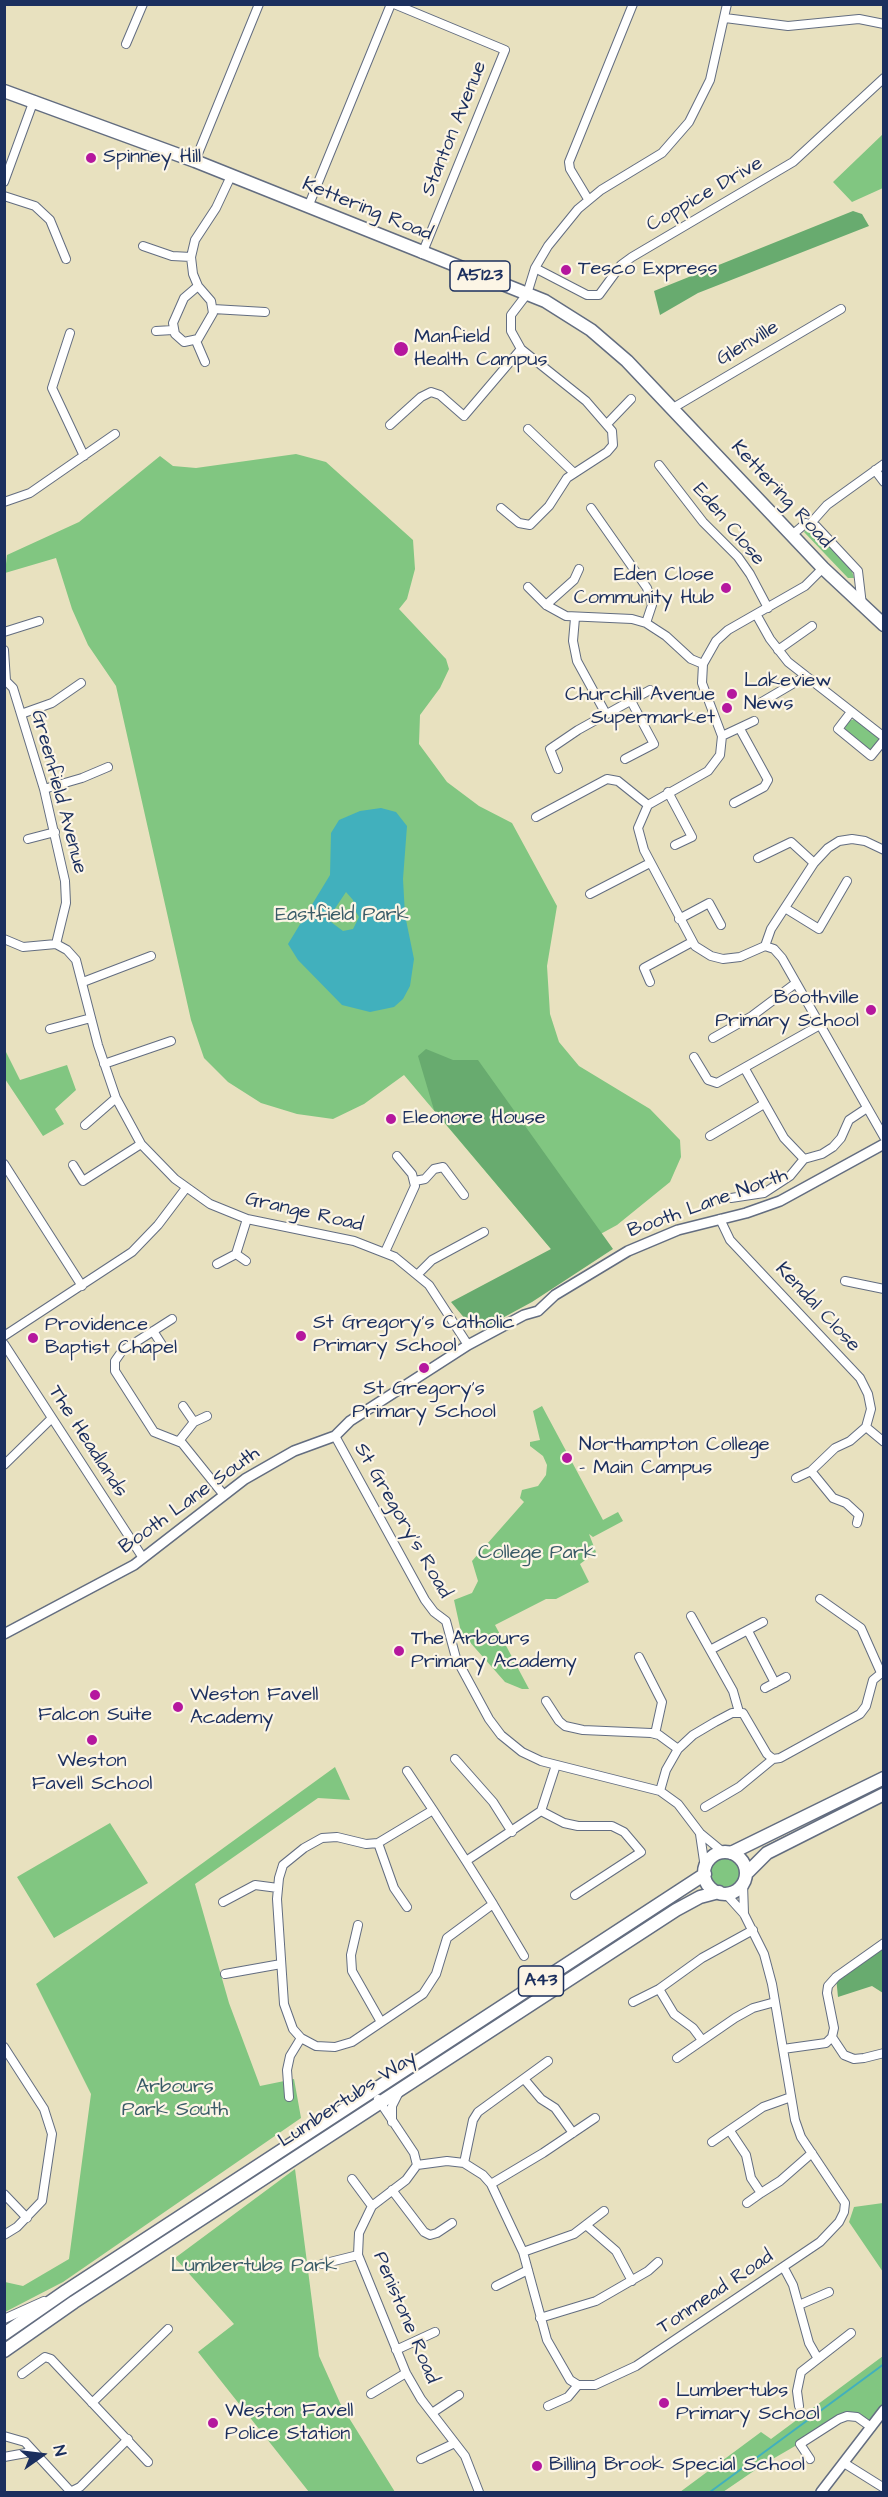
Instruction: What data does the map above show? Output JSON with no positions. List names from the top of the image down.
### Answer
{
  "streets": {
    "main road": [
      "Kettering Road",
      "A5123",
      "A43",
      "Lumbertubs Way"
    ],
    "street": [
      "Stanton Avenue",
      "Coppice Drive",
      "Glenville",
      "Eden Close",
      "Greenfield Avenue",
      "Booth Lane North",
      "Grange Road",
      "Kendal Close",
      "The Headlands",
      "Booth Lane South",
      "St Gregory's Road",
      "Tonmead Road",
      "Penistone Road"
    ]
  },
  "crossings": [
    ["Stanton Avenue", "Kettering Road"],
    ["Kettering Road", "Glenville"],
    ["Greenfield Avenue", "Grange Road"],
    ["Booth Lane North", "Grange Road"],
    ["Booth Lane North", "Kendal Close"],
    ["Booth Lane North", "Booth Lane South"],
    ["Booth Lane North", "St Gregory's Road"],
    ["The Headlands", "Booth Lane South"],
    ["Booth Lane South", "St Gregory's Road"],
    ["A43", "Lumbertubs Way"],
    ["A43", "Tonmead Road"],
    ["Lumbertubs Way", "Tonmead Road"]
  ],
  "parks": [
    "Eastfield Park",
    "College Park",
    "Arbours Park South",
    "Lumbertubs Park"
  ],
  "places": [
    "Spinney Hill",
    "Tesco Express",
    "Manfield Health Campus",
    "Eden Close Community Hub",
    "Lakeview News",
    "Churchill Avenue Supermarket",
    "Boothville Primary School",
    "Eleonore House",
    "St Gregory's Catholic Primary School",
    "Providence Baptist Chapel",
    "St Gregory's Primary School",
    "Northampton College - Main Campus",
    "The Arbours Primary Academy",
    "Falcon Suite",
    "Weston Favell Academy",
    "Weston Favell School",
    "Lumbertubs Primary School",
    "Weston Favell Police Station",
    "Billing Brook Special School"
  ],
  "north": "right"
}
